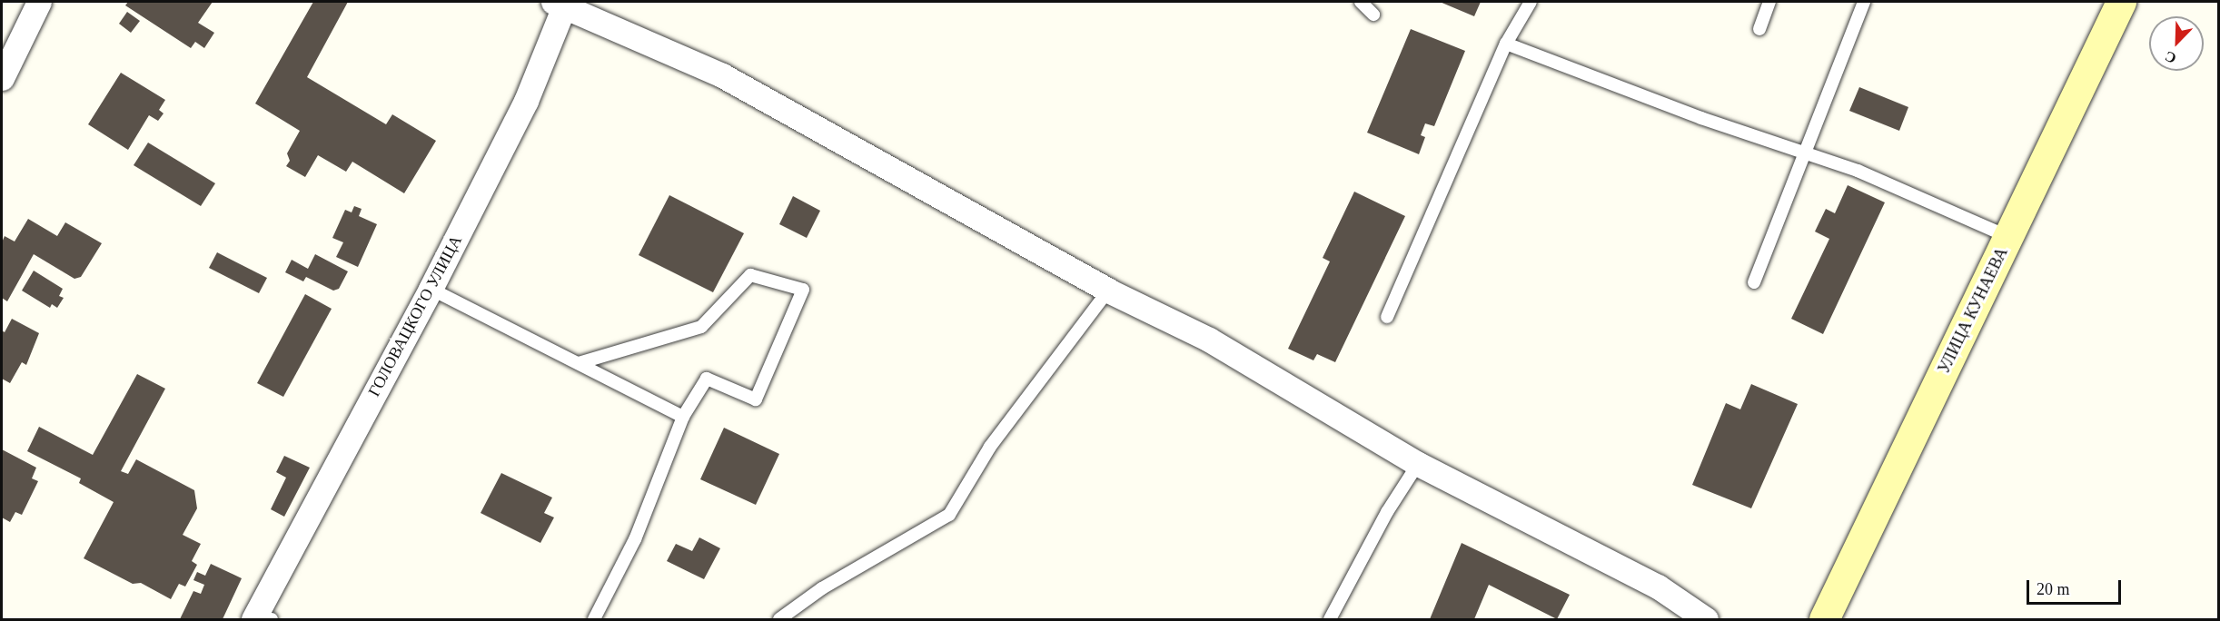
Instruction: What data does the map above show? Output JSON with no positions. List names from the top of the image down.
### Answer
{
  "streets": {
    "main road": ["УЛИЦА КУНАЕВА"],
    "street": ["ГОЛОВАЦКОГО УЛИЦА"]
  },
  "scale_bar": "20 m",
  "north": "bottom left"
}
